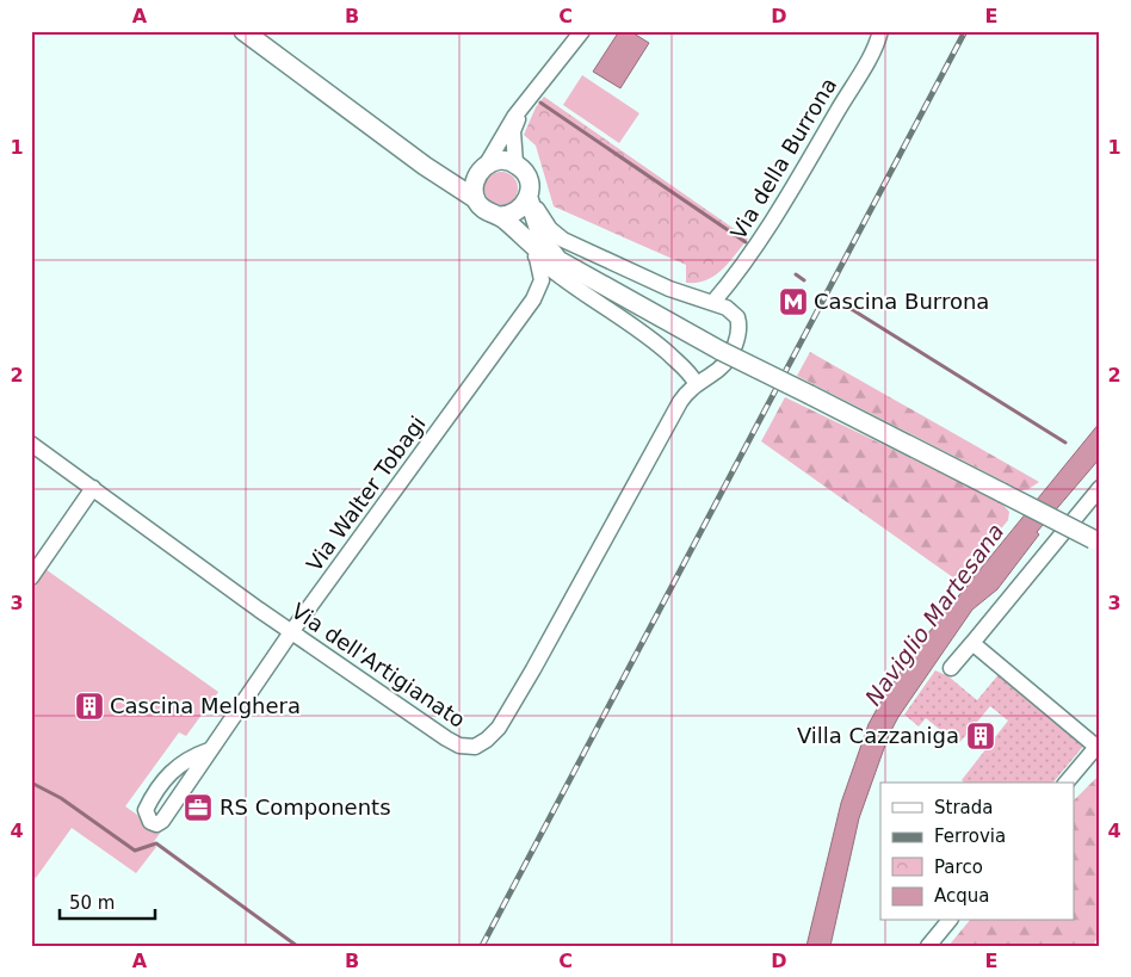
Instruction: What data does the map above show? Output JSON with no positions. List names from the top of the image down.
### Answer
{
  "streets": {
    "street": ["Via della Burrona", "Via Walter Tobagi", "Via dell'Artigianato"]
  },
  "crossings": [
    ["Via della Burrona", "Via dell'Artigianato"],
    ["Via Walter Tobagi", "Via dell'Artigianato"]
  ],
  "water": ["Naviglio Martesana"],
  "places": {
    "metro station": ["Cascina Burrona"],
    "building": ["Cascina Melghera", "Villa Cazzaniga"],
    "office": ["RS Components"]
  },
  "legend": [
    "Strada",
    "Ferrovia",
    "Parco",
    "Acqua"
  ],
  "scale_bar": "50 m",
  "grid": {
    "columns": [
      "A",
      "B",
      "C",
      "D",
      "E"
    ],
    "rows": [
      "1",
      "2",
      "3",
      "4"
    ]
  }
}
